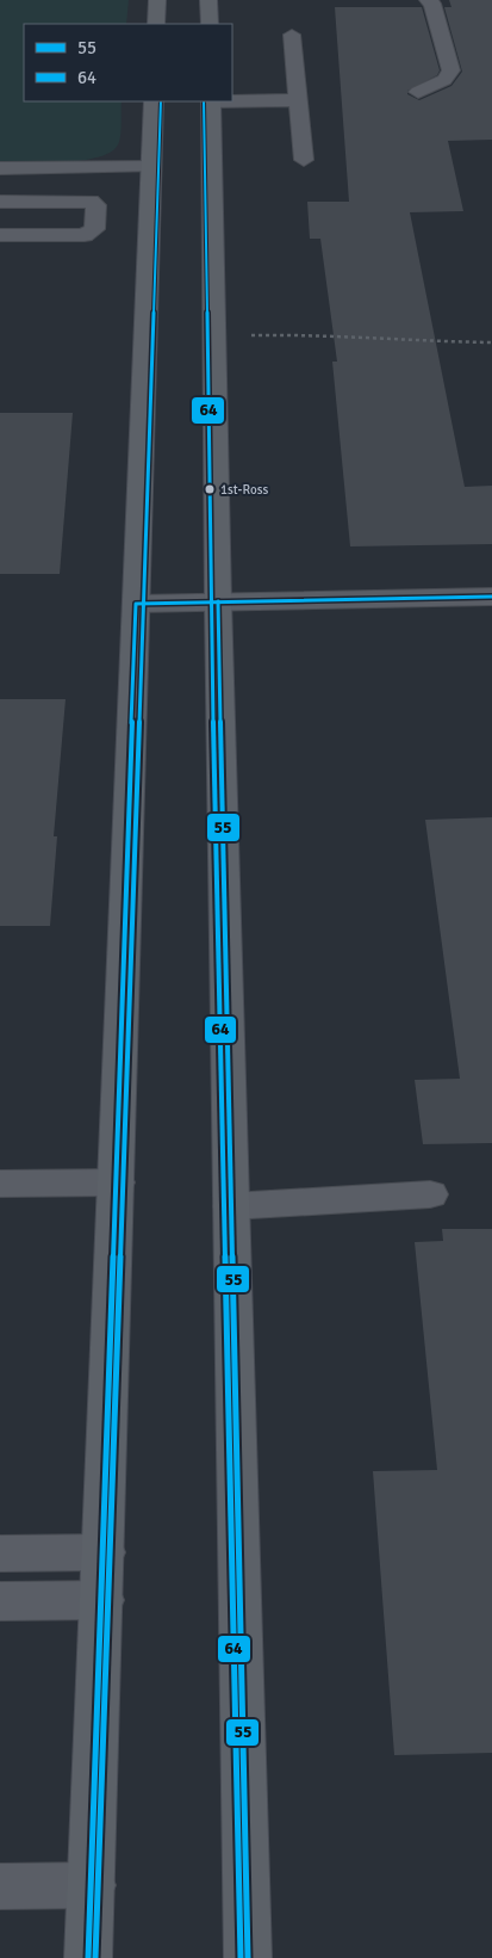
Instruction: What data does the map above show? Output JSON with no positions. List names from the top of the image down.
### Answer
{
  "places": ["1st-Ross"],
  "lines": ["transit line 64", "transit line 55"],
  "legend": ["55", "64"]
}
